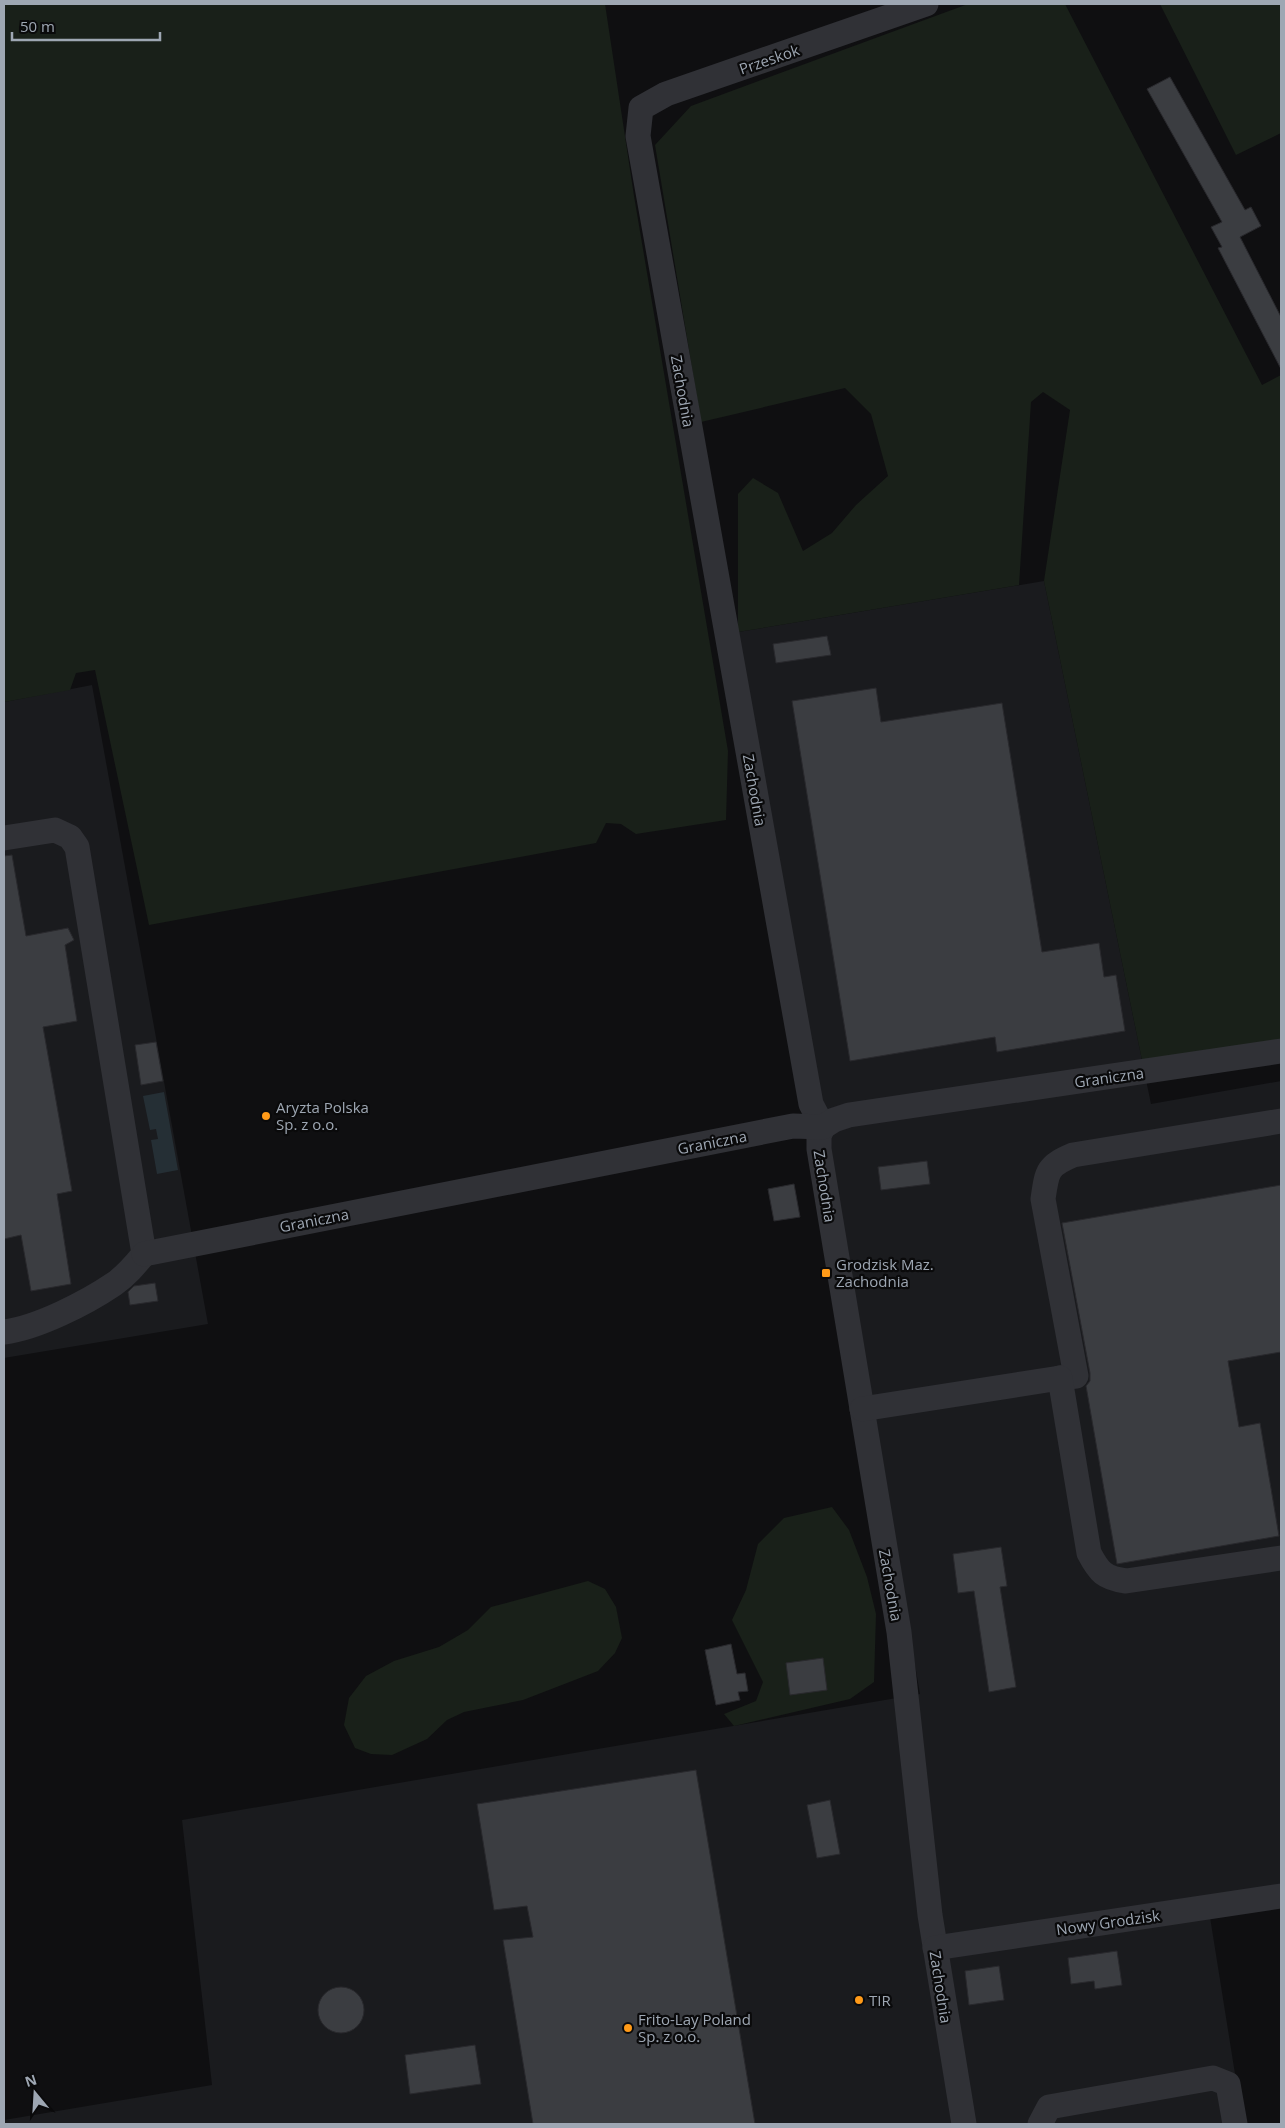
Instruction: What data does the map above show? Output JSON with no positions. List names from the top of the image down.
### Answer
{
  "streets": {
    "street": [
      "Przeskok",
      "Zachodnia",
      "Graniczna",
      "Nowy Grodzisk"
    ]
  },
  "crossings": [
    ["Przeskok", "Zachodnia"],
    ["Zachodnia", "Graniczna"],
    ["Zachodnia", "Nowy Grodzisk"]
  ],
  "places": {
    "other": ["Aryzta Polska Sp. z o.o.", "TIR", "Frito-Lay Poland Sp. z o.o."],
    "transit": ["Grodzisk Maz. Zachodnia"]
  },
  "scale_bar": "50 m",
  "north": "top"
}
